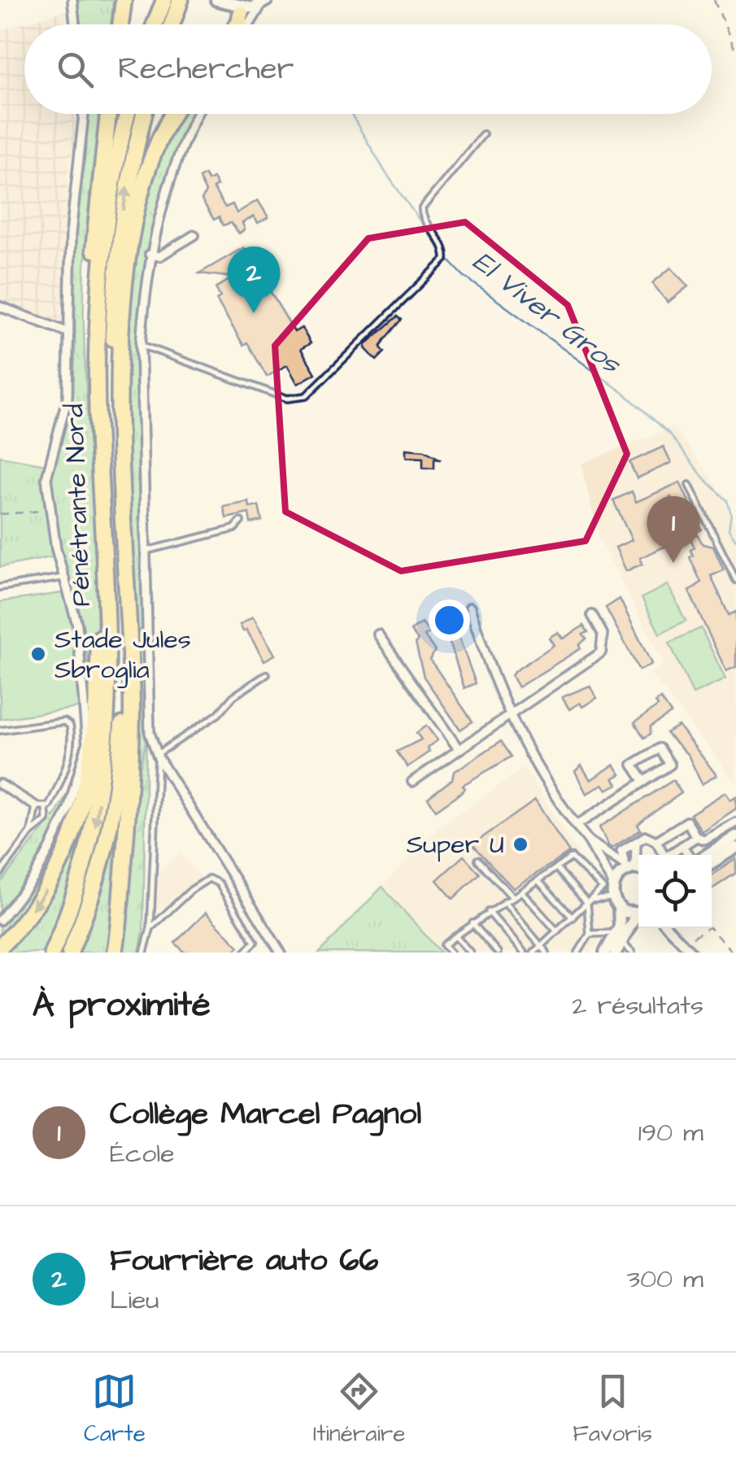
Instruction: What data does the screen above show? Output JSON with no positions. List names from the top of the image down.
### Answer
{
  "streets": {
    "highway": ["Pénétrante Nord"]
  },
  "water": ["El Viver Gros"],
  "places": ["Stade Jules Sbroglia", "Super U"],
  "page": {
    "search": "Rechercher",
    "pins": ["2", "1"],
    "heading": ["À proximité", "2 résultats"],
    "list": [
      {
        "mark": "1",
        "name": "Collège Marcel Pagnol",
        "note": "École",
        "value": "190 m"
      },
      {
        "mark": "2",
        "name": "Fourrière auto 66",
        "note": "Lieu",
        "value": "300 m"
      }
    ],
    "nav": ["Carte", "Itinéraire", "Favoris"]
  }
}
